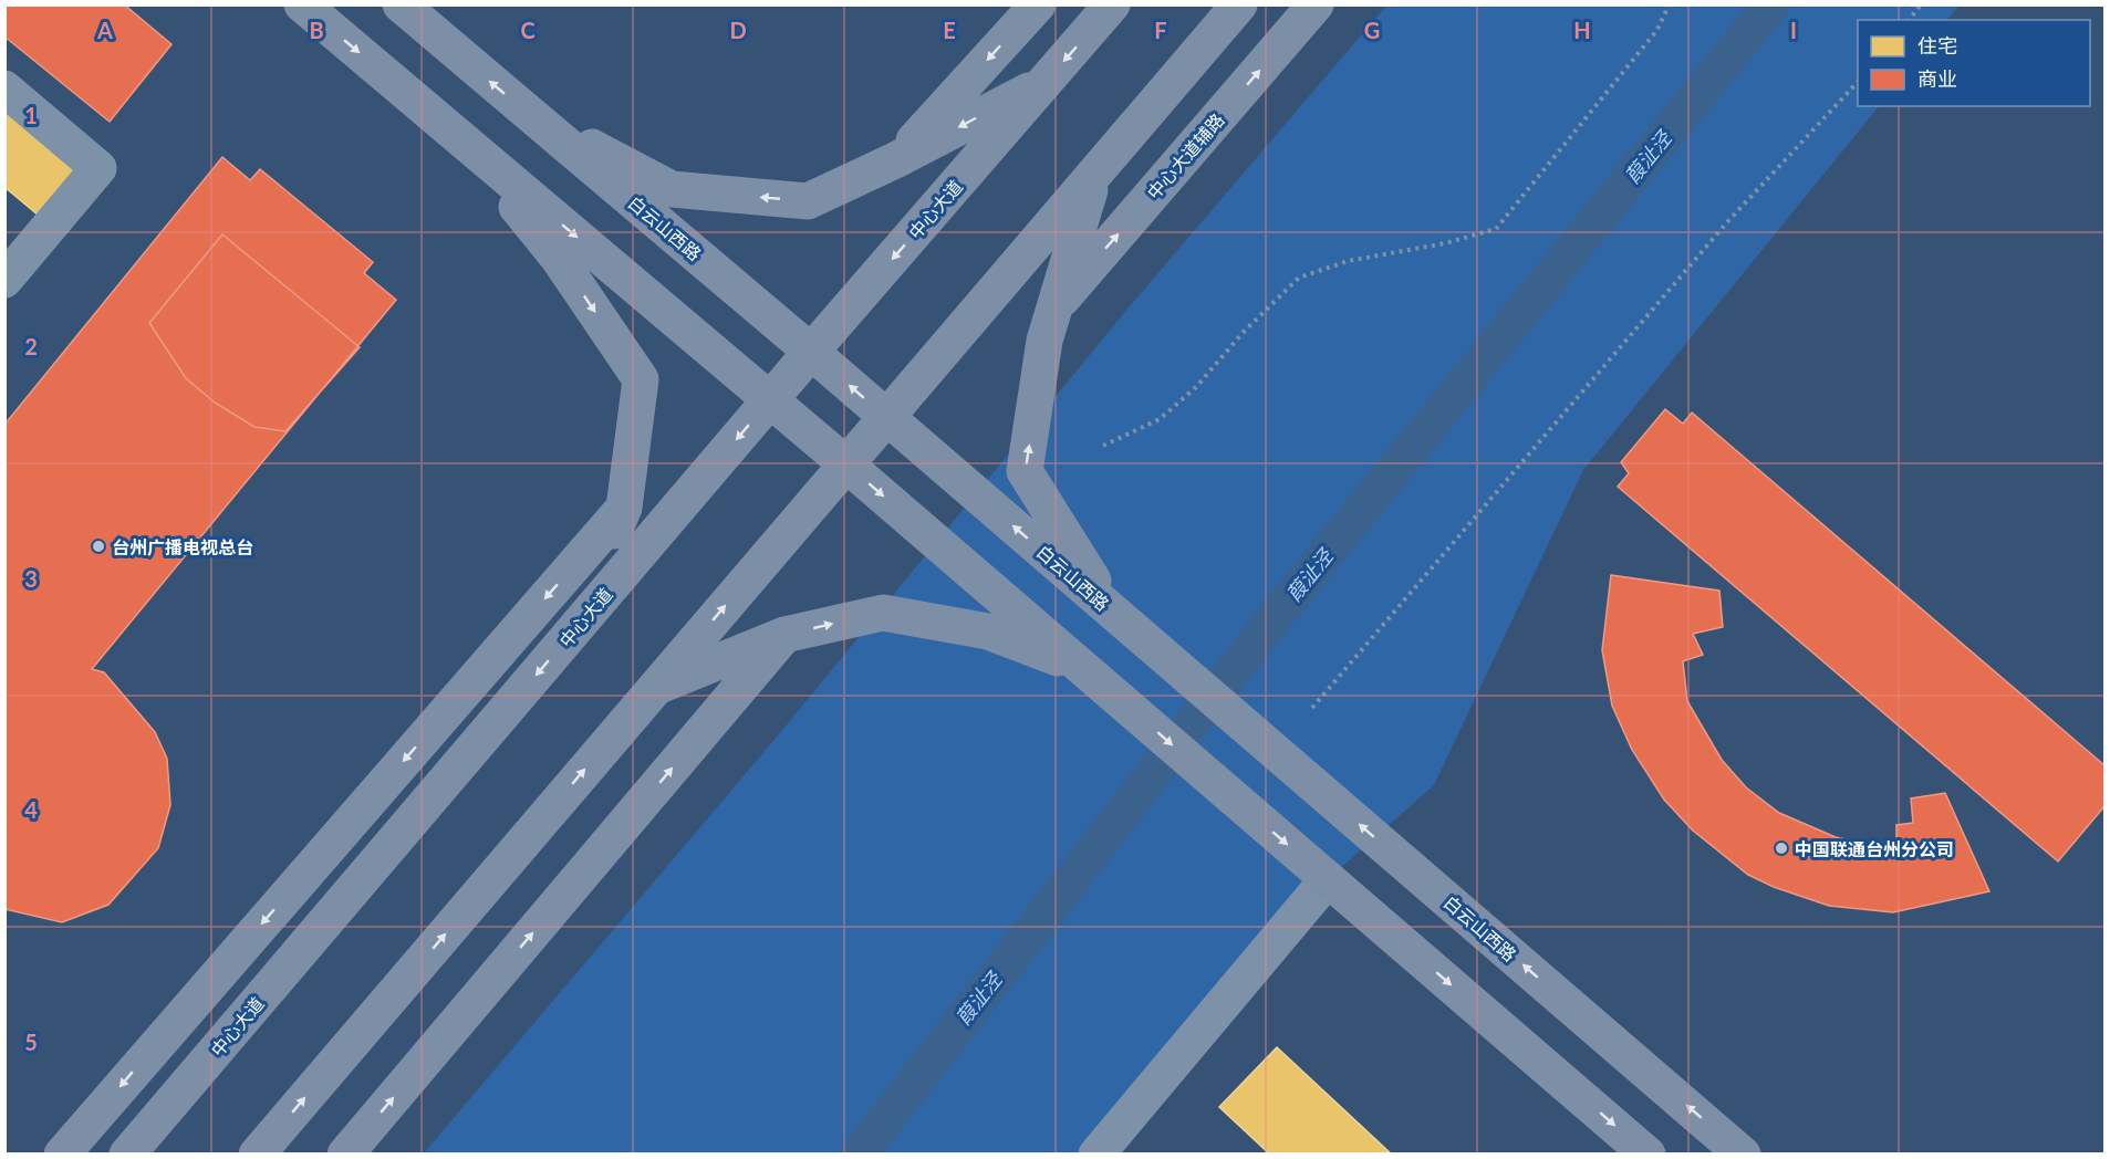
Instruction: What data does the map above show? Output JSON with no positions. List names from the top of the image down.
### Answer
{
  "streets": {
    "main road": ["中心大道辅路", "中心大道", "白云山西路"]
  },
  "crossings": [
    ["中心大道", "白云山西路"]
  ],
  "water": ["葭沚泾"],
  "places": ["台州广播电视总台", "中国联通台州分公司"],
  "legend": ["住宅", "商业"],
  "grid": {
    "columns": [
      "A",
      "B",
      "C",
      "D",
      "E",
      "F",
      "G",
      "H",
      "I"
    ],
    "rows": [
      "1",
      "2",
      "3",
      "4",
      "5"
    ]
  }
}
